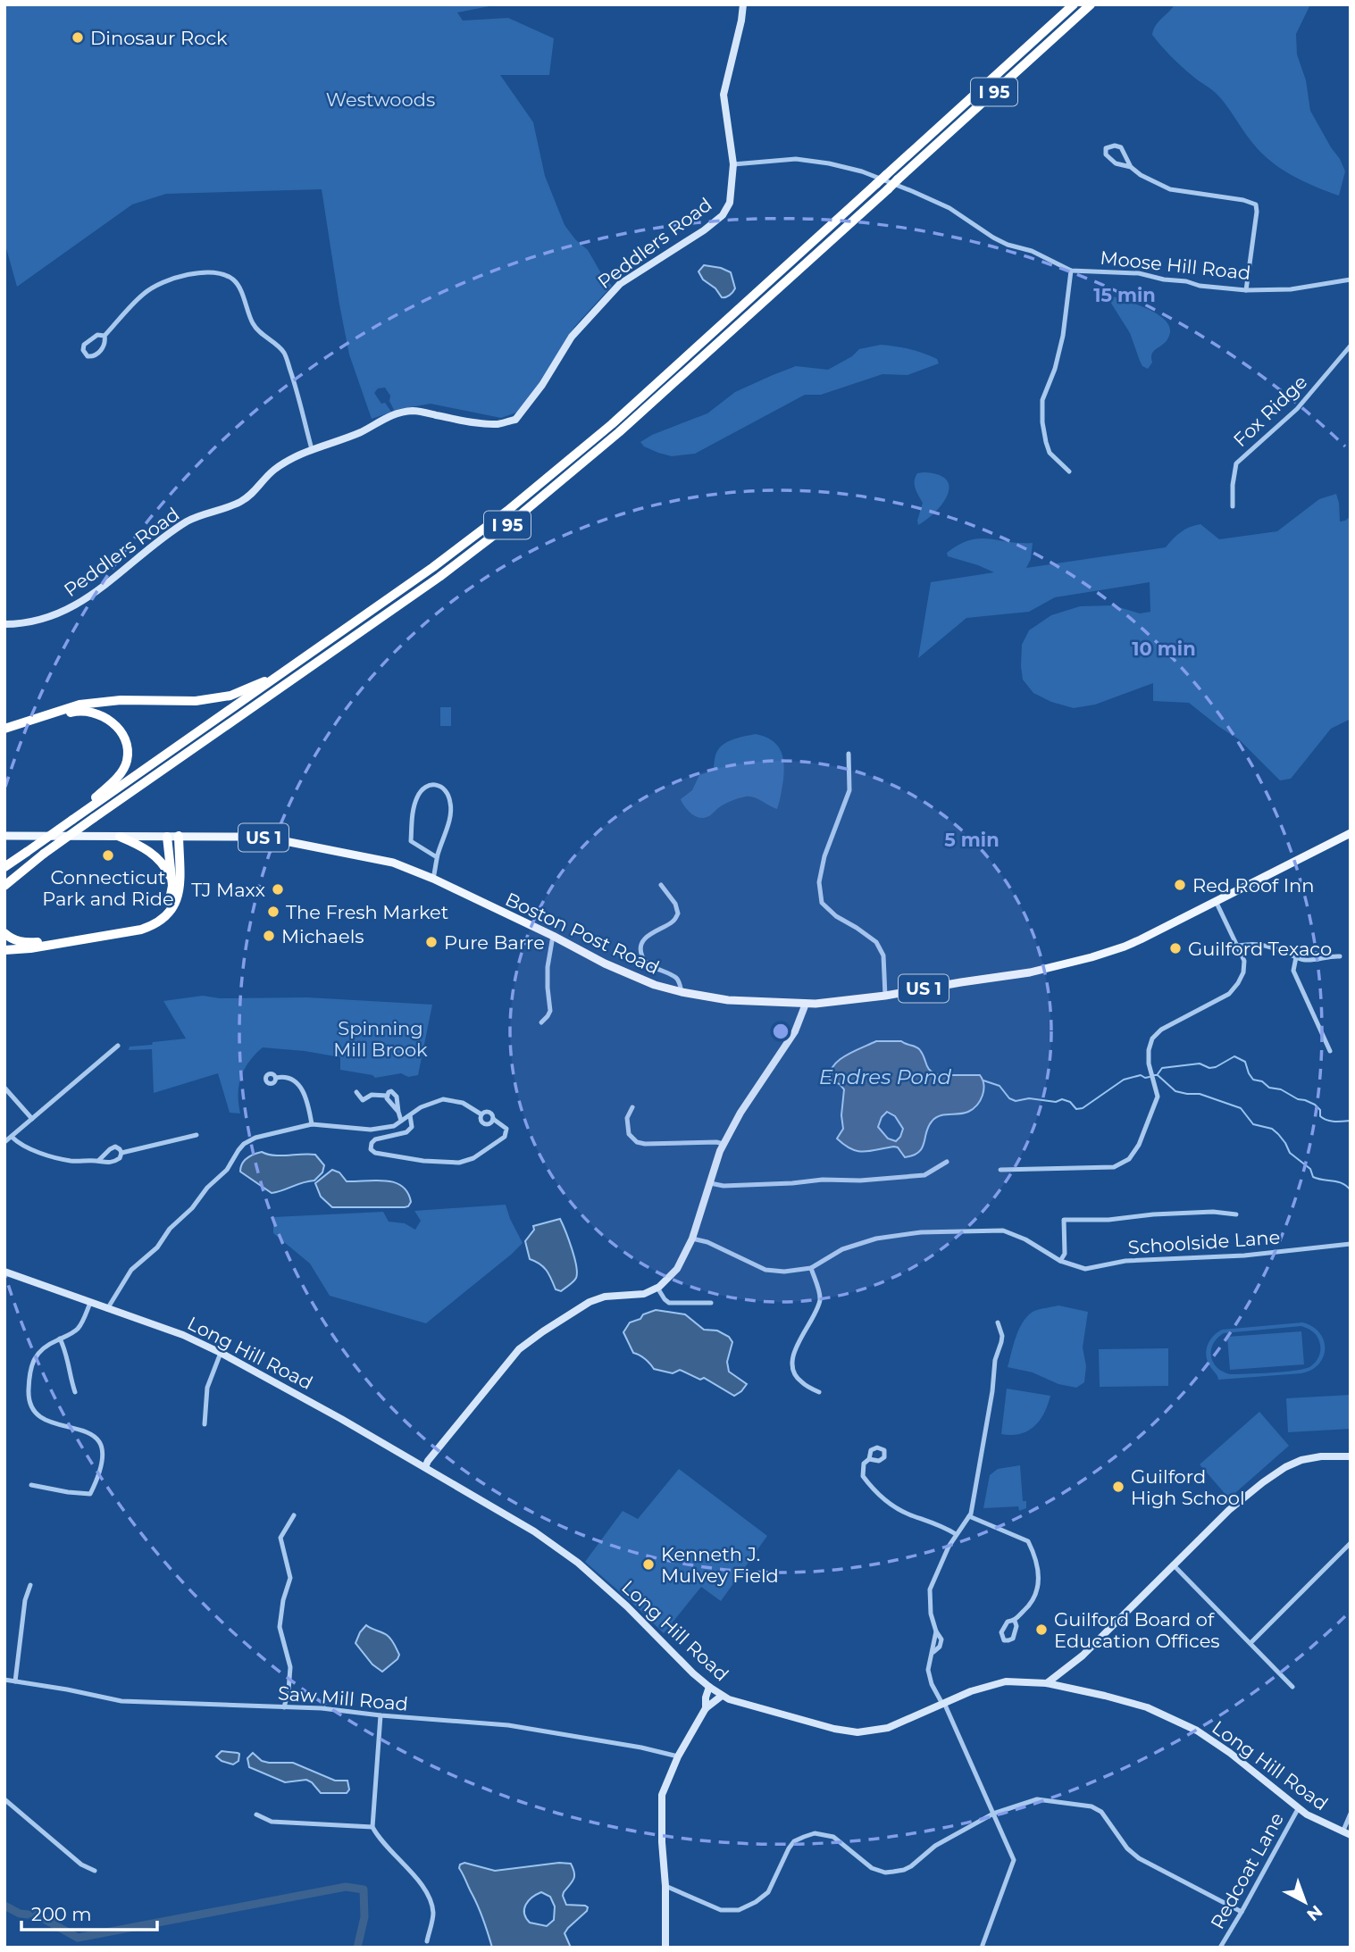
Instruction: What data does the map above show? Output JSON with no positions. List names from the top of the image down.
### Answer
{
  "streets": {
    "highway": ["I 95"],
    "main road": ["US 1", "Boston Post Road"],
    "street": [
      "Peddlers Road",
      "Moose Hill Road",
      "Fox Ridge",
      "Schoolside Lane",
      "Long Hill Road",
      "Saw Mill Road",
      "Redcoat Lane"
    ]
  },
  "crossings": [
    ["Peddlers Road", "Moose Hill Road"],
    ["Long Hill Road", "Redcoat Lane"]
  ],
  "water": ["Endres Pond"],
  "parks": ["Westwoods", "Spinning Mill Brook"],
  "places": [
    "Dinosaur Rock",
    "Connecticut Park and Ride",
    "Red Roof Inn",
    "TJ Maxx",
    "The Fresh Market",
    "Michaels",
    "Pure Barre",
    "Guilford Texaco",
    "Guilford High School",
    "Kenneth J. Mulvey Field",
    "Guilford Board of Education Offices"
  ],
  "scale_bar": "200 m",
  "north": "bottom right",
  "rings": ["15 min", "10 min", "5 min"]
}
